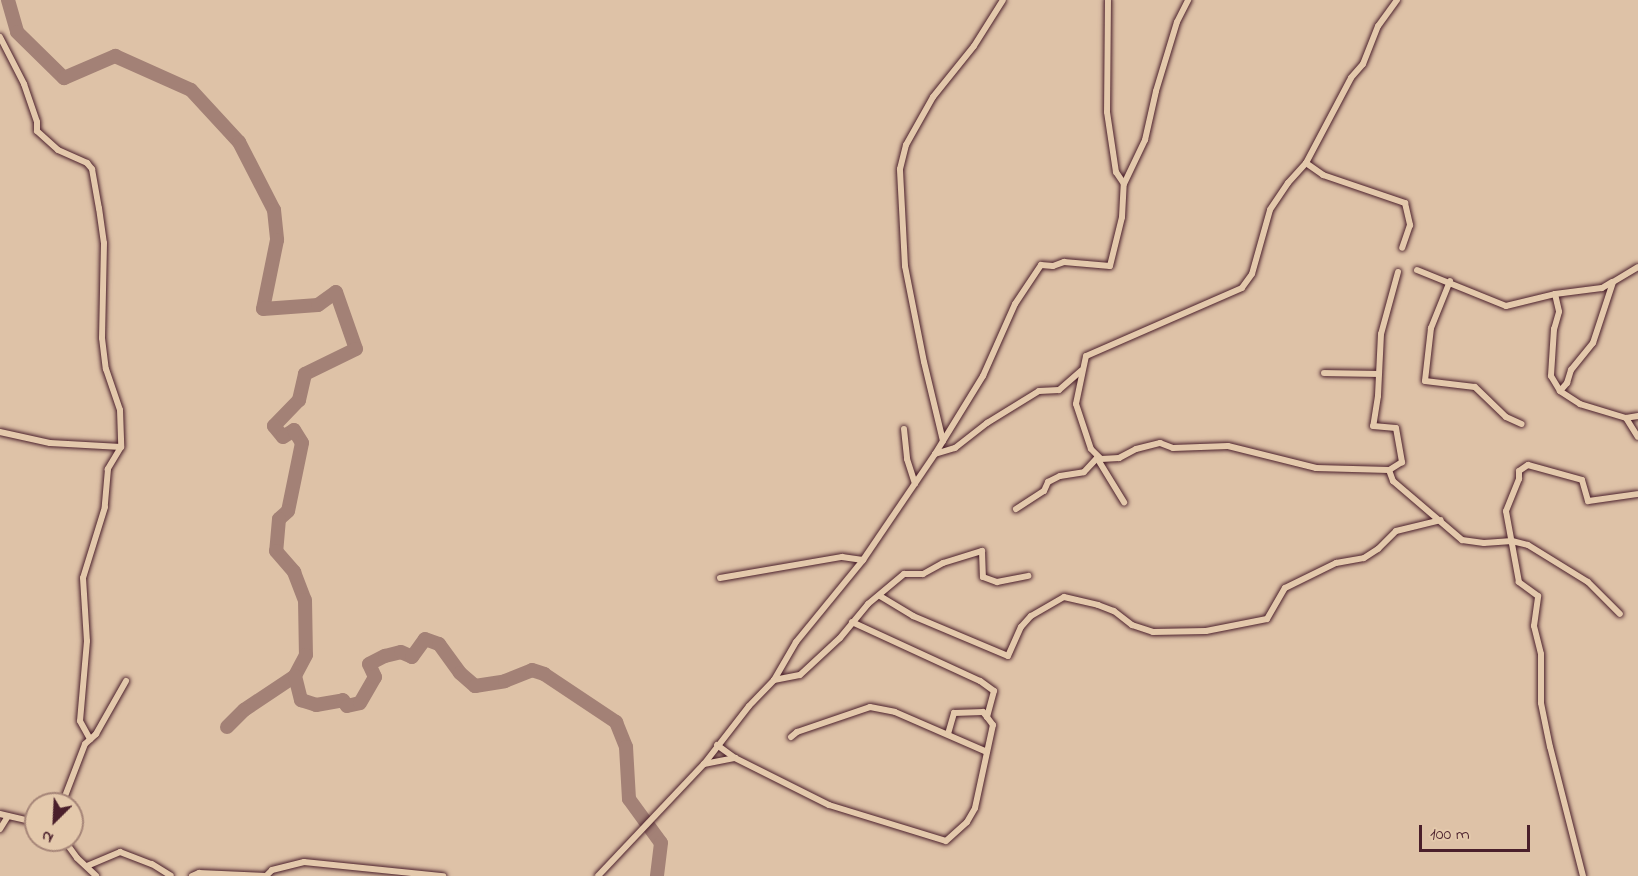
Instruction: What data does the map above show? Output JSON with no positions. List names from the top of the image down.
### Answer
{
  "scale_bar": "100 m",
  "north": "bottom left"
}
